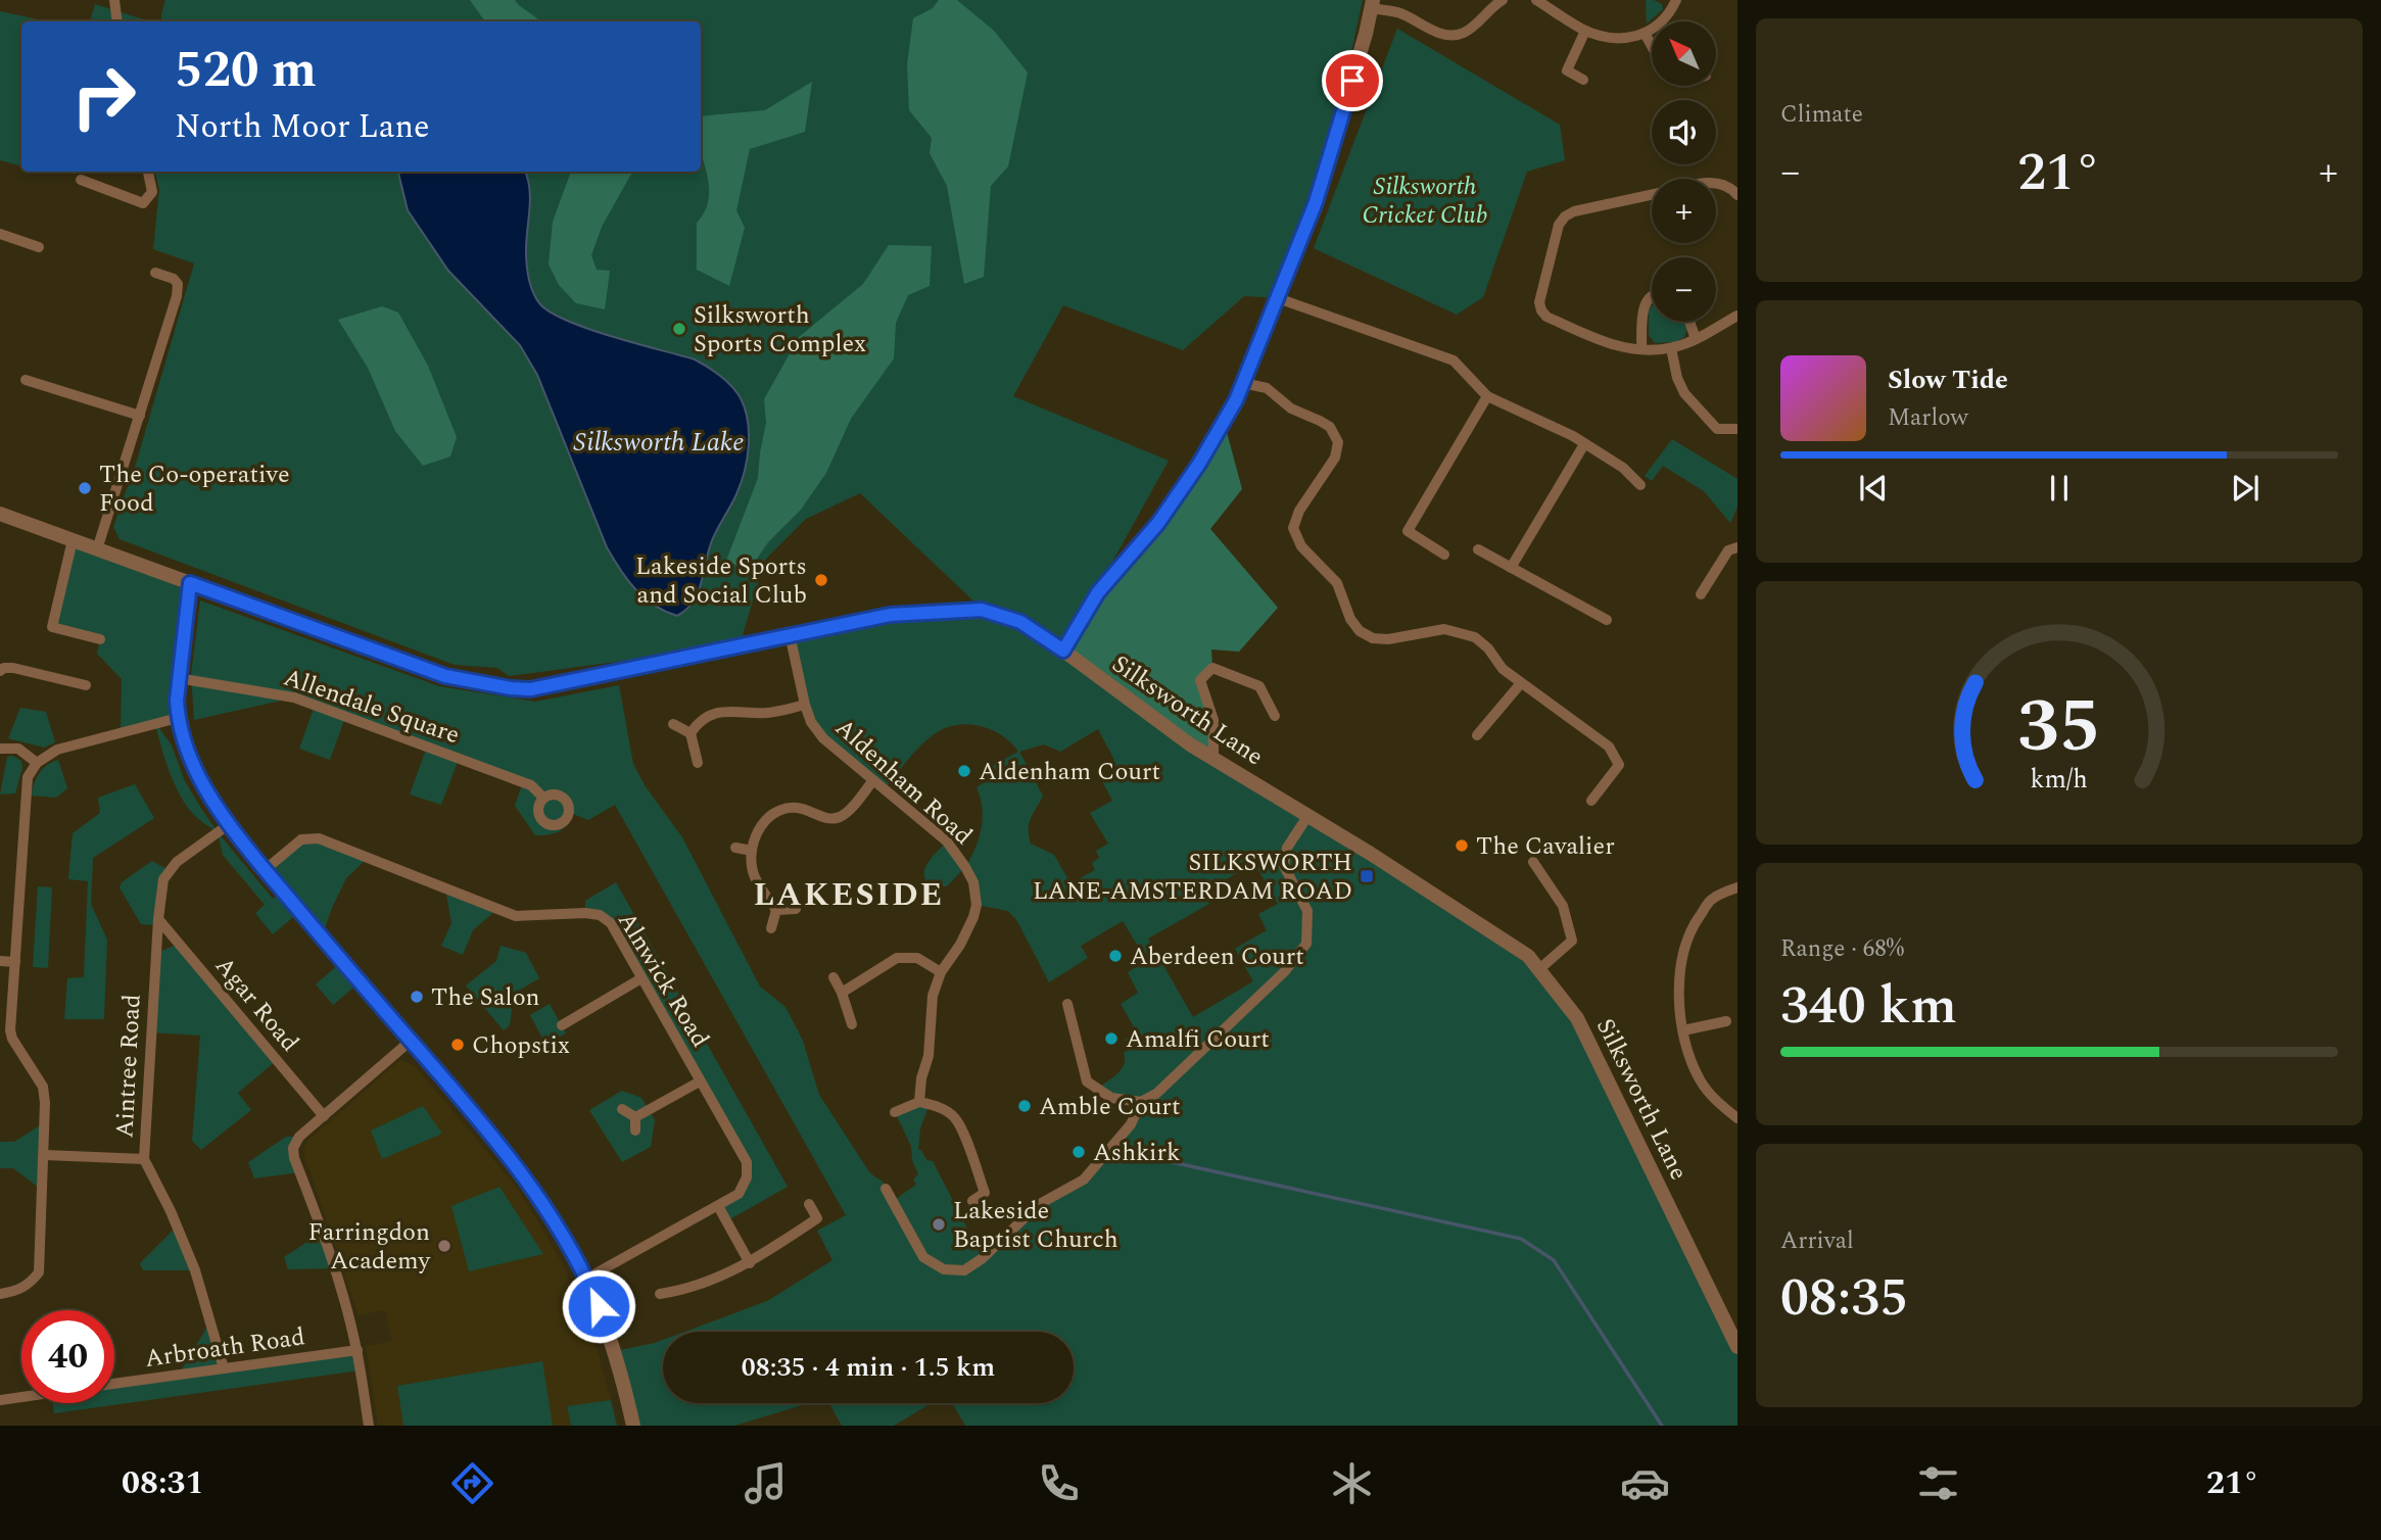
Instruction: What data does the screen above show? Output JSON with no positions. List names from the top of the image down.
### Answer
{
  "streets": {
    "street": [
      "Allendale Square",
      "Silksworth Lane",
      "Aldenham Road",
      "Alnwick Road",
      "Agar Road",
      "Aintree Road",
      "Arbroath Road"
    ]
  },
  "crossings": [
    ["Silksworth Lane", "Aldenham Road"],
    ["Agar Road", "Aintree Road"],
    ["Aintree Road", "Arbroath Road"]
  ],
  "districts": ["LAKESIDE"],
  "water": ["Silksworth Lake"],
  "parks": ["Silksworth Cricket Club"],
  "places": {
    "other": [
      "Silksworth Sports Complex",
      "The Co-operative Food",
      "Lakeside Sports and Social Club",
      "Aldenham Court",
      "The Cavalier",
      "Aberdeen Court",
      "The Salon",
      "Amalfi Court",
      "Chopstix",
      "Amble Court",
      "Ashkirk",
      "Lakeside Baptist Church",
      "Farringdon Academy"
    ],
    "transit": ["SILKSWORTH LANE-AMSTERDAM ROAD"]
  },
  "north": "top left",
  "page": {
    "tile": [
      "Climate",
      ["Range · 68%", "340 km"],
      ["Arrival", "08:35"]
    ],
    "map_buttons": ["+", "−"],
    "turn": ["520 m", "North Moor Lane"],
    "heat": ["−", "21°", "+"],
    "song": ["Slow Tide", "Marlow"],
    "limit": "40",
    "trip": "08:35 · 4 min · 1.5 km",
    "tabs": ["08:31", "21°"],
    "gauge": ["35", "km/h"]
  }
}
